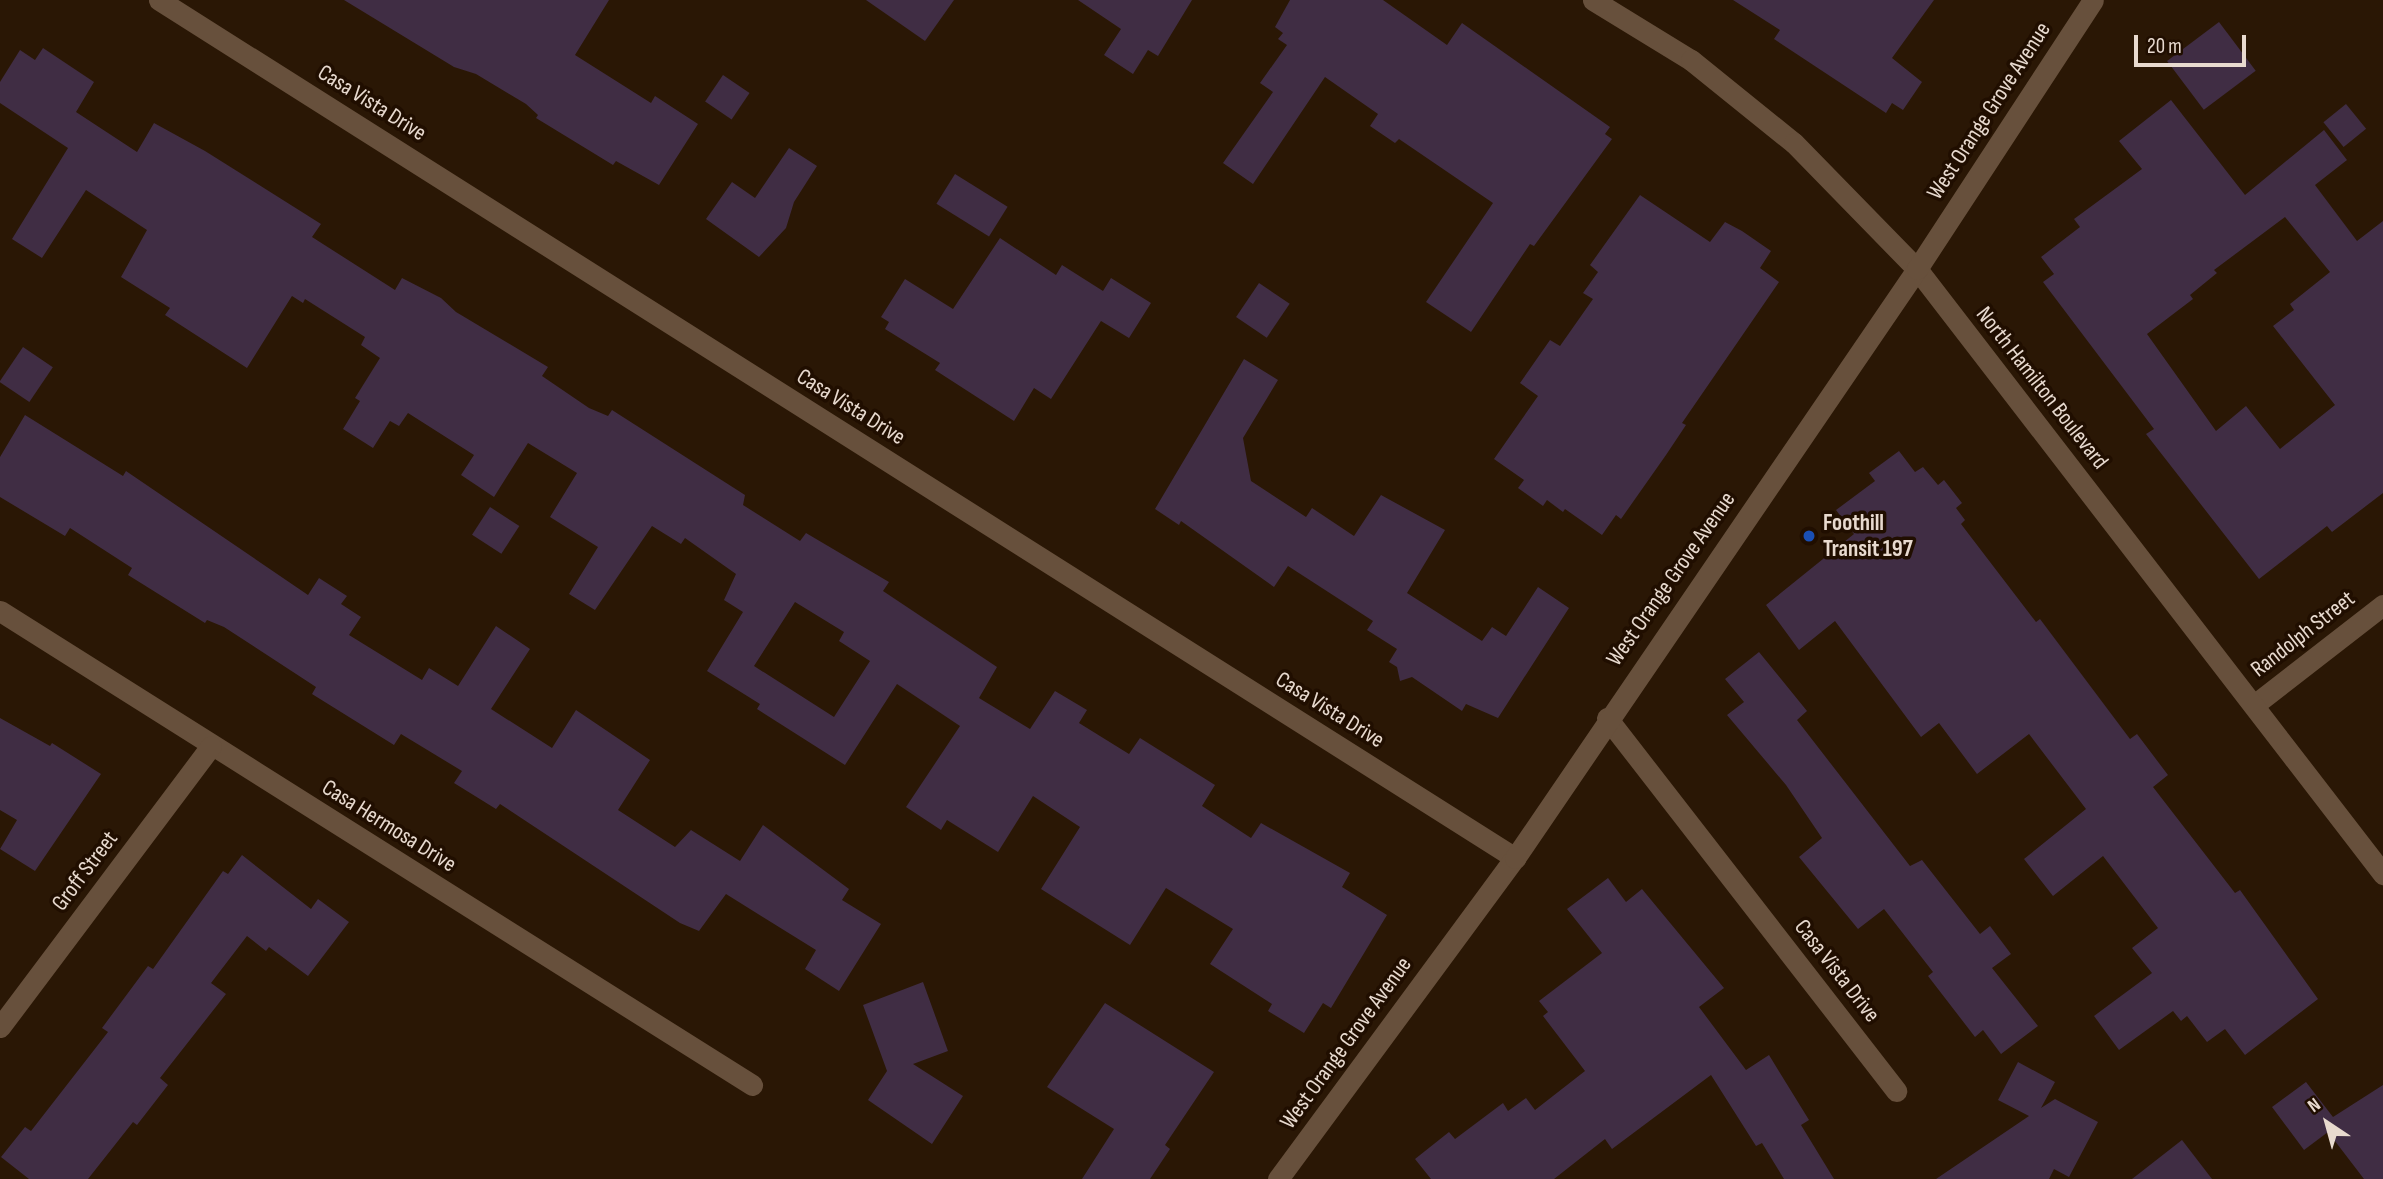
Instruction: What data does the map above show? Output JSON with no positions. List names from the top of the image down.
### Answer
{
  "streets": {
    "street": [
      "Casa Vista Drive",
      "West Orange Grove Avenue",
      "North Hamilton Boulevard",
      "Randolph Street",
      "Casa Hermosa Drive",
      "Groff Street"
    ]
  },
  "crossings": [
    ["Casa Vista Drive", "West Orange Grove Avenue"],
    ["West Orange Grove Avenue", "North Hamilton Boulevard"],
    ["North Hamilton Boulevard", "Randolph Street"],
    ["Casa Hermosa Drive", "Groff Street"]
  ],
  "places": ["Foothill Transit 197"],
  "scale_bar": "20 m",
  "north": "top left"
}
